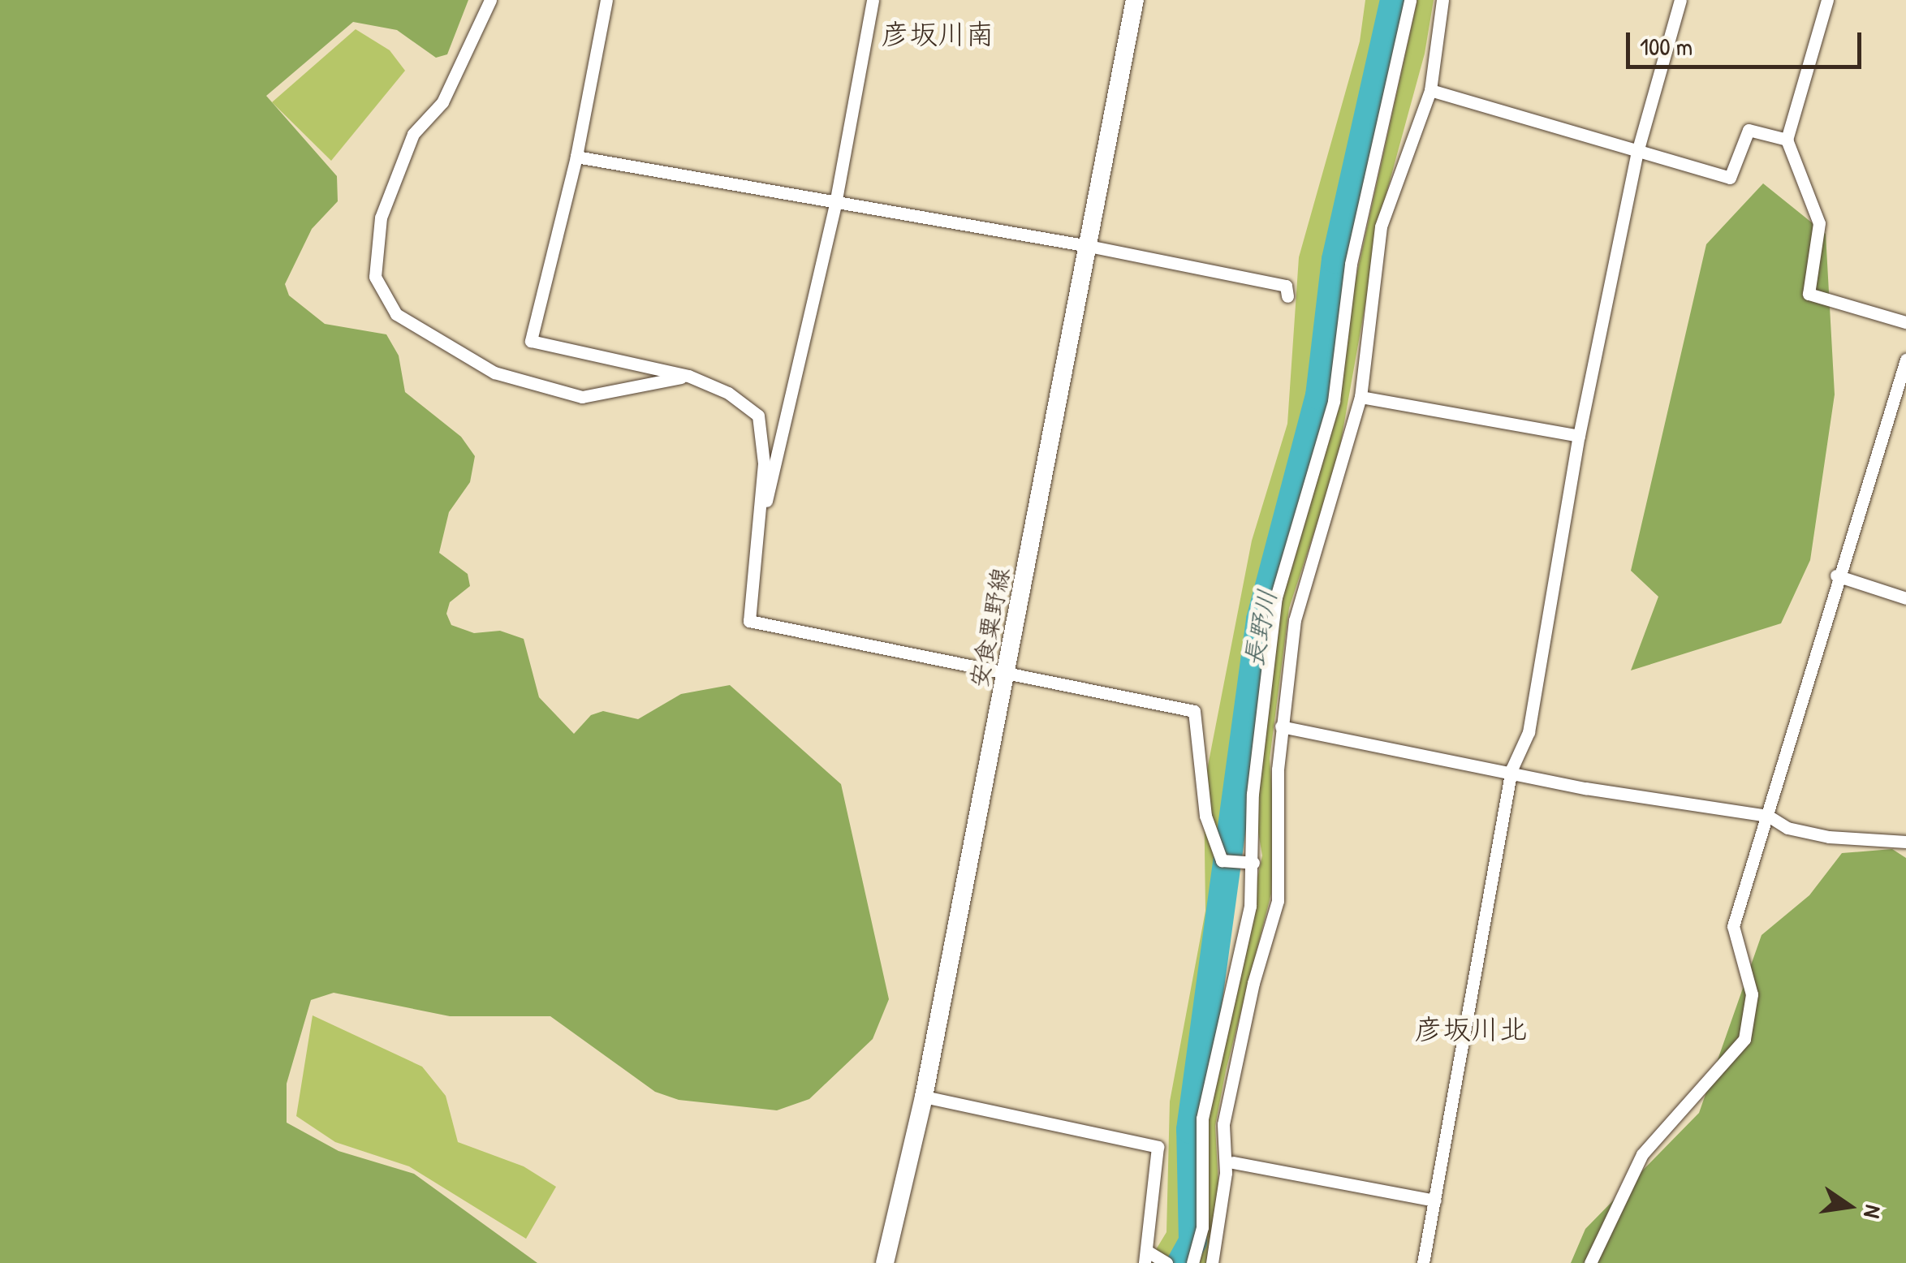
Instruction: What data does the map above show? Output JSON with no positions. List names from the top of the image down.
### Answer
{
  "streets": {
    "main road": ["安食粟野線"]
  },
  "districts": ["彦坂川南", "彦坂川北"],
  "water": ["長野川"],
  "scale_bar": "100 m",
  "north": "right"
}
